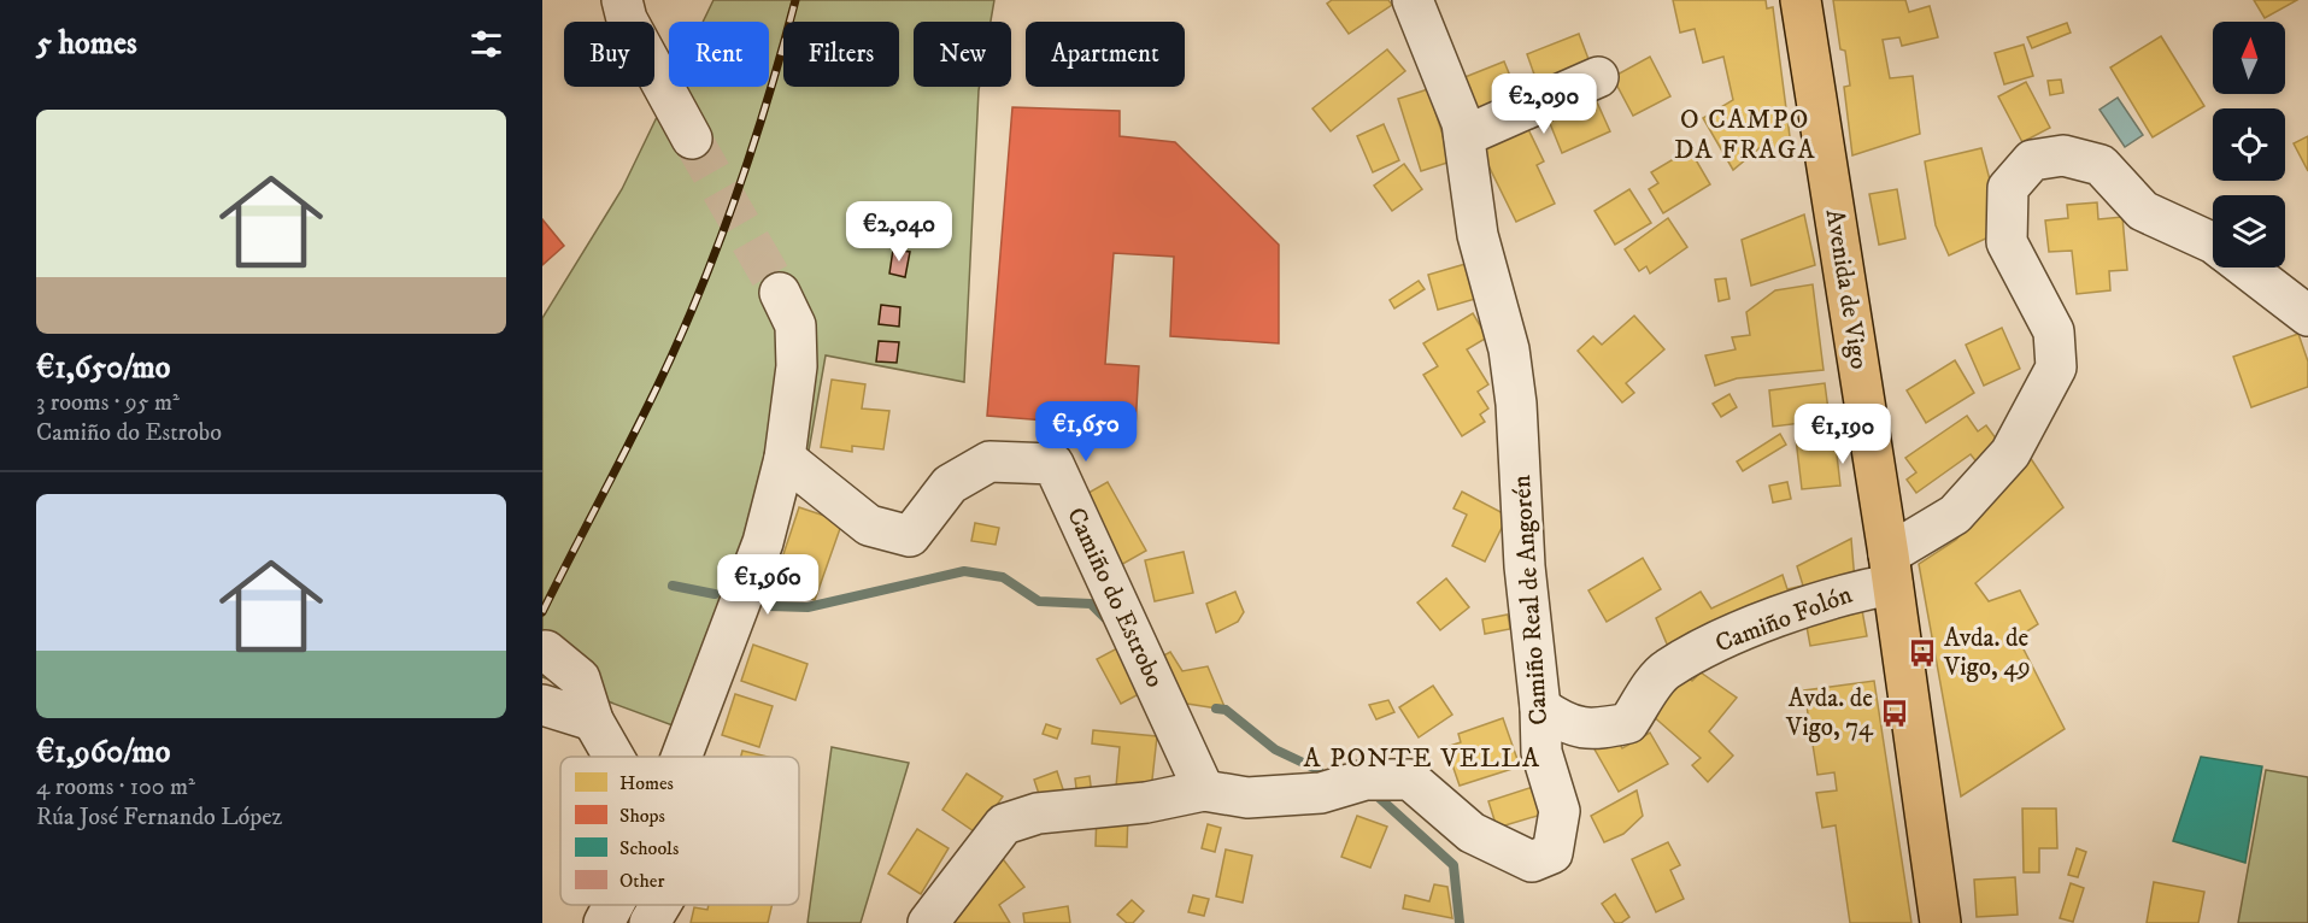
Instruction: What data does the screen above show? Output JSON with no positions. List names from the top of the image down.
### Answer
{
  "streets": {
    "main road": ["Avenida de Vigo"],
    "street": ["Camiño do Estrobo", "Camiño Real de Angorén", "Camiño Folón"]
  },
  "crossings": [
    ["Avenida de Vigo", "Camiño Folón"],
    ["Camiño do Estrobo", "Camiño Real de Angorén"],
    ["Camiño Real de Angorén", "Camiño Folón"]
  ],
  "districts": ["O CAMPO DA FRAGA", "A PONTE VELLA"],
  "places": {
    "bus stop": ["Avda. de Vigo, 49", "Avda. de Vigo, 74"]
  },
  "legend": [
    "Homes",
    "Shops",
    "Schools",
    "Other"
  ],
  "north": "top",
  "page": {
    "heading": "5 homes",
    "chip": [
      "Buy",
      "Rent",
      "Filters",
      "New",
      "Apartment"
    ],
    "price": [
      "€2,090",
      "€2,040",
      "€1,650",
      "€1,190",
      "€1,960"
    ],
    "list": [
      {
        "name": "€1,650/mo",
        "note": "3 rooms · 95 m² · Camiño do Estrobo"
      },
      {
        "name": "€1,960/mo",
        "note": "4 rooms · 100 m² · Rúa José Fernando López"
      }
    ]
  }
}
